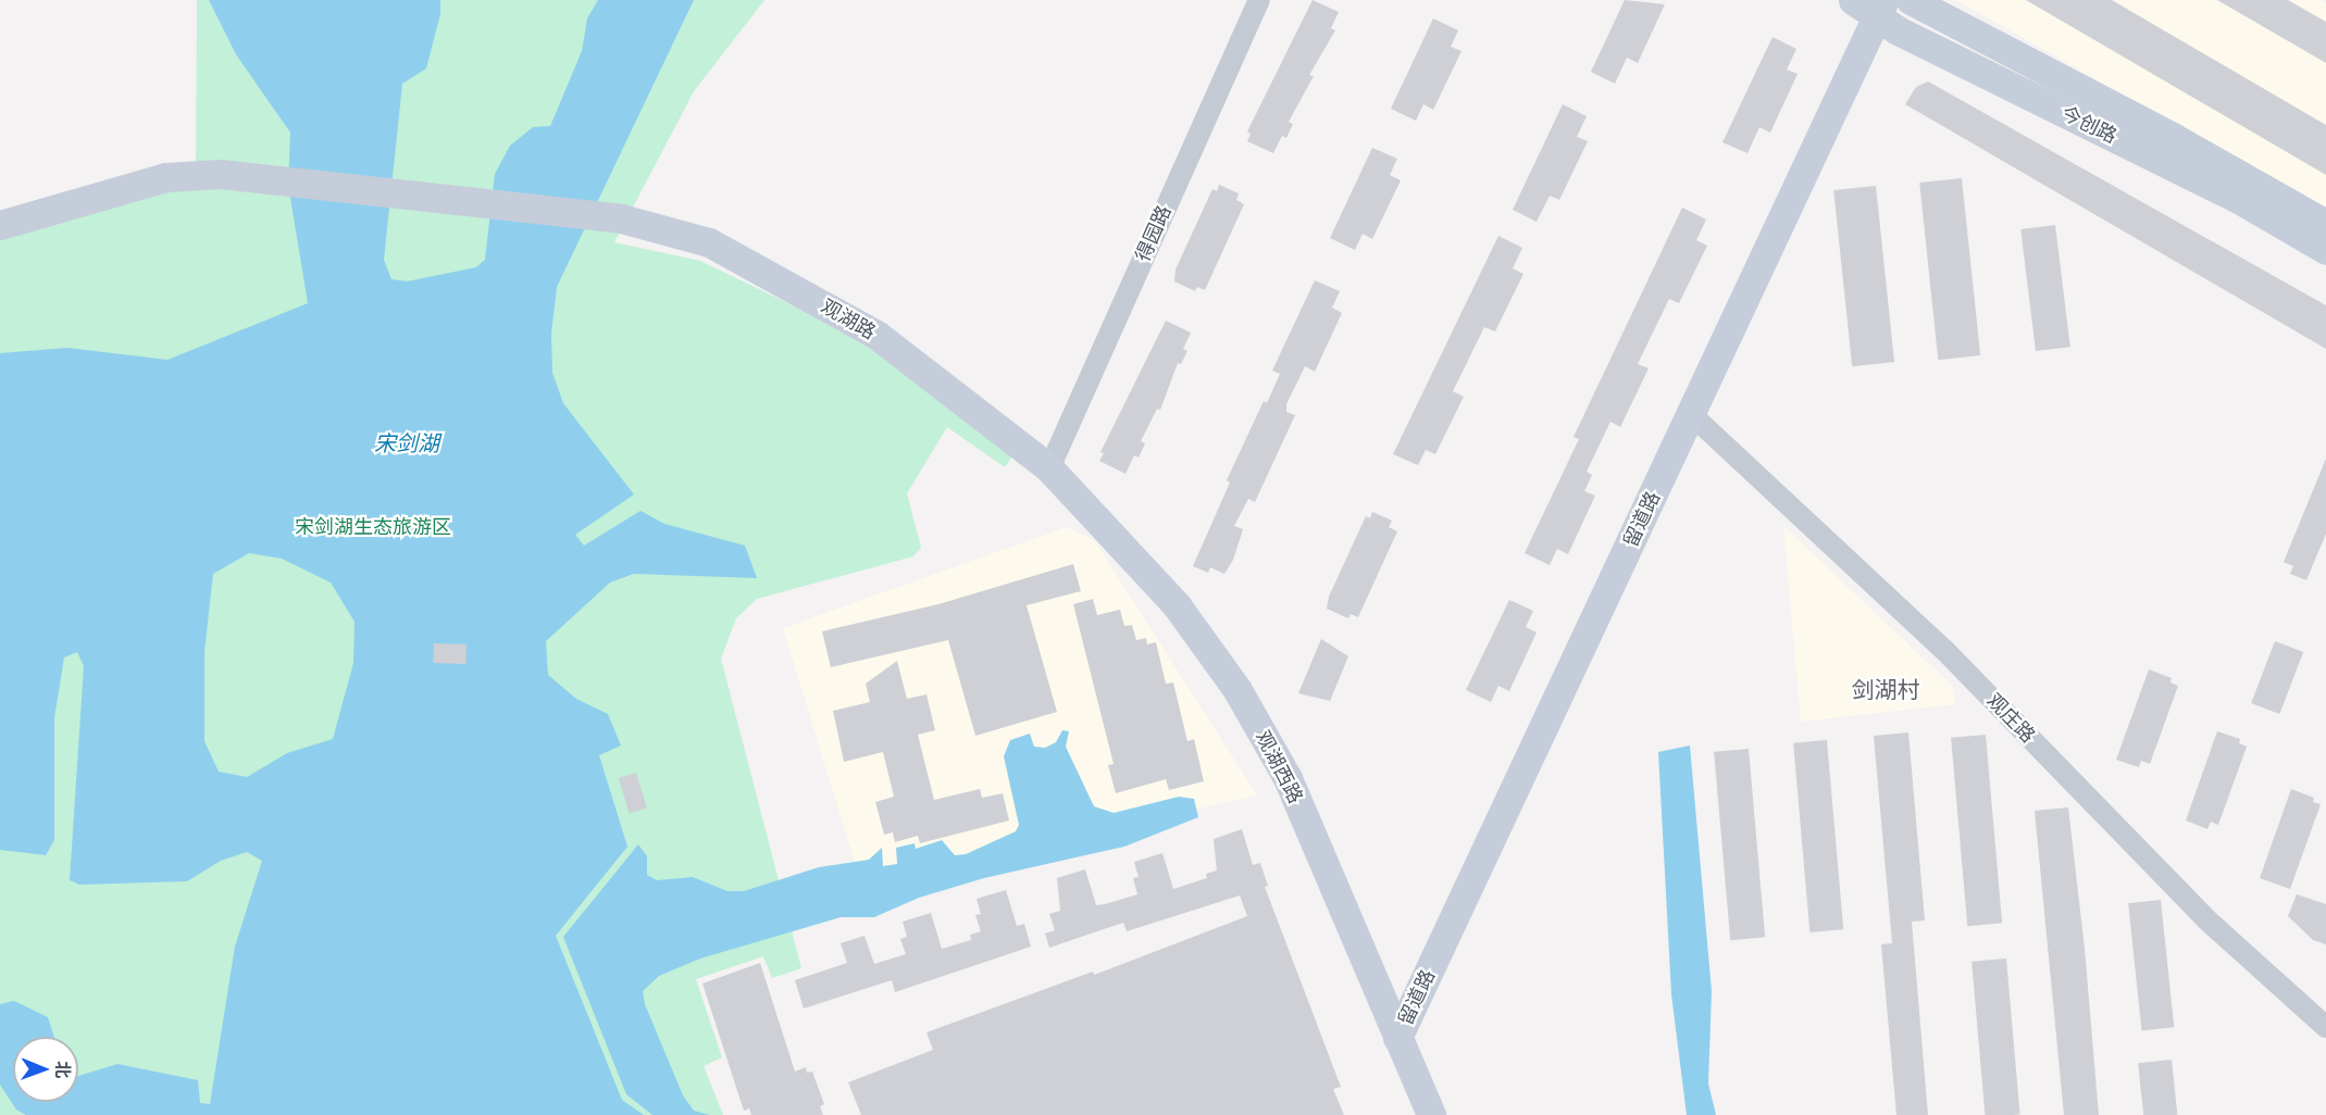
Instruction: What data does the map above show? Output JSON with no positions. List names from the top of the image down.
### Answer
{
  "streets": {
    "street": [
      "今创路",
      "得园路",
      "观湖路",
      "留道路",
      "观庄路",
      "观湖西路"
    ]
  },
  "crossings": [
    ["今创路", "留道路"],
    ["得园路", "观湖路"],
    ["得园路", "观湖西路"],
    ["观湖路", "观湖西路"],
    ["留道路", "观庄路"],
    ["留道路", "观湖西路"]
  ],
  "districts": ["剑湖村"],
  "water": ["宋剑湖"],
  "parks": ["宋剑湖生态旅游区"],
  "north": "right"
}
